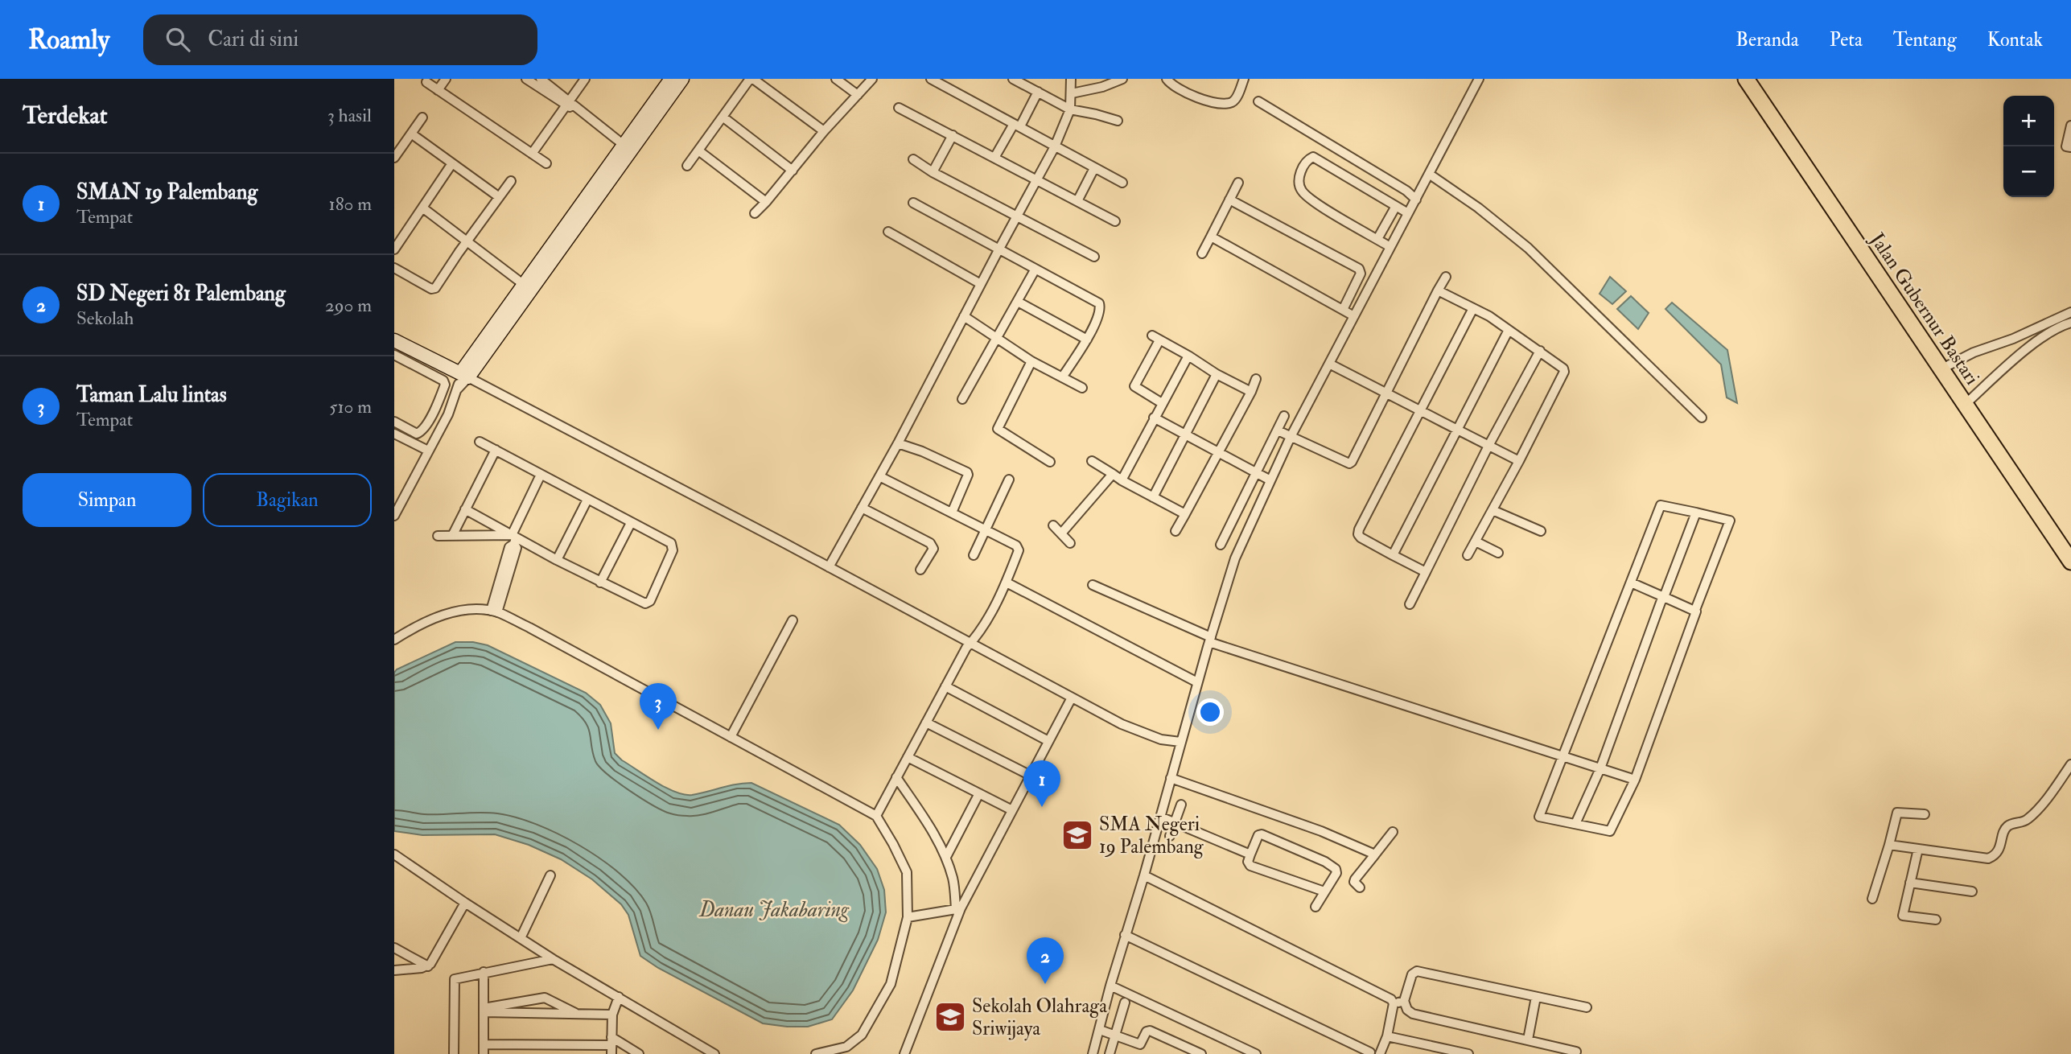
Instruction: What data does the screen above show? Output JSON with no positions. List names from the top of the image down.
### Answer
{
  "streets": {
    "highway": ["Jalan Gubernur Bastari"]
  },
  "water": ["Danau Jakabaring"],
  "places": {
    "school or university": ["SMA Negeri 19 Palembang", "Sekolah Olahraga Sriwijaya"]
  },
  "page": {
    "header": "Roamly",
    "search": "Cari di sini",
    "nav": [
      "Beranda",
      "Peta",
      "Tentang",
      "Kontak"
    ],
    "heading": ["Terdekat", "3 hasil"],
    "map_buttons": ["+", "−"],
    "list": [
      {
        "mark": "1",
        "name": "SMAN 19 Palembang",
        "note": "Tempat",
        "value": "180 m"
      },
      {
        "mark": "2",
        "name": "SD Negeri 81 Palembang",
        "note": "Sekolah",
        "value": "290 m"
      },
      {
        "mark": "3",
        "name": "Taman Lalu lintas",
        "note": "Tempat",
        "value": "510 m"
      }
    ],
    "buttons": ["Simpan", "Bagikan"],
    "pins": ["3", "1", "2"]
  }
}
